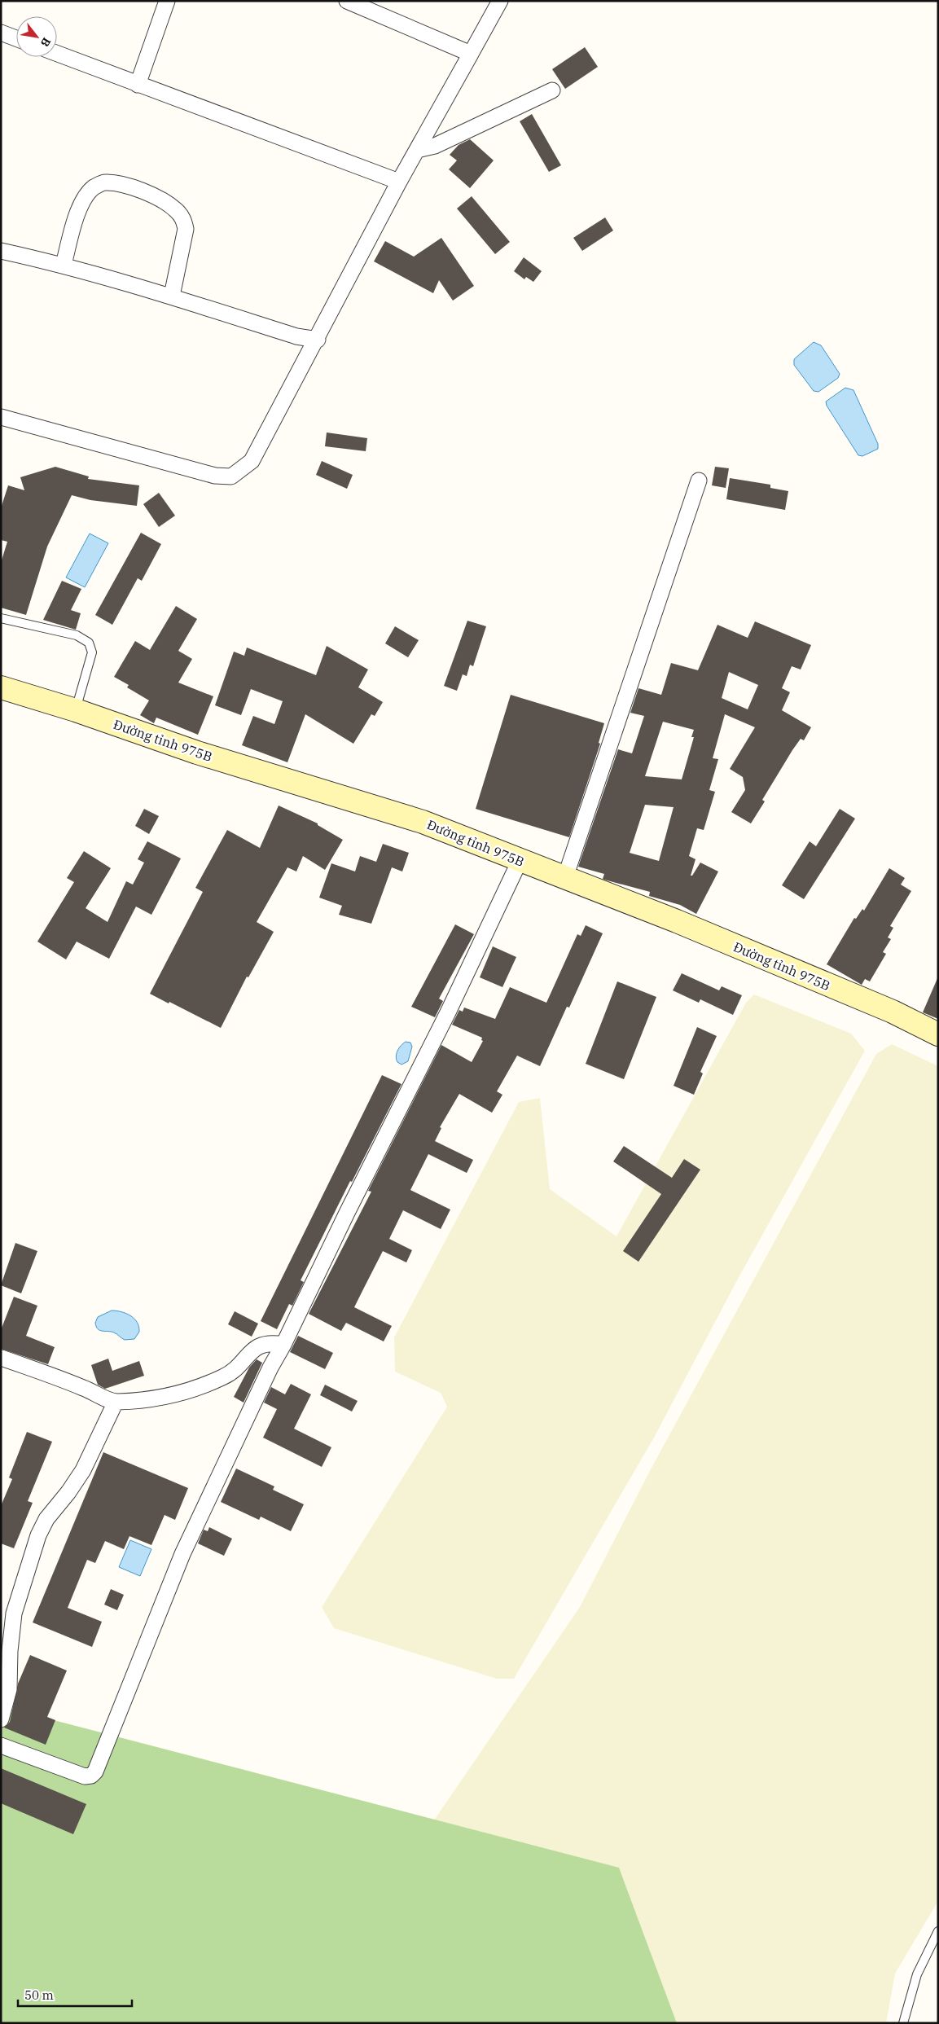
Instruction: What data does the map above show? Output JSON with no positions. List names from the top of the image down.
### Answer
{
  "streets": {
    "main road": ["Đường tỉnh 975B"]
  },
  "scale_bar": "50 m",
  "north": "bottom right"
}
